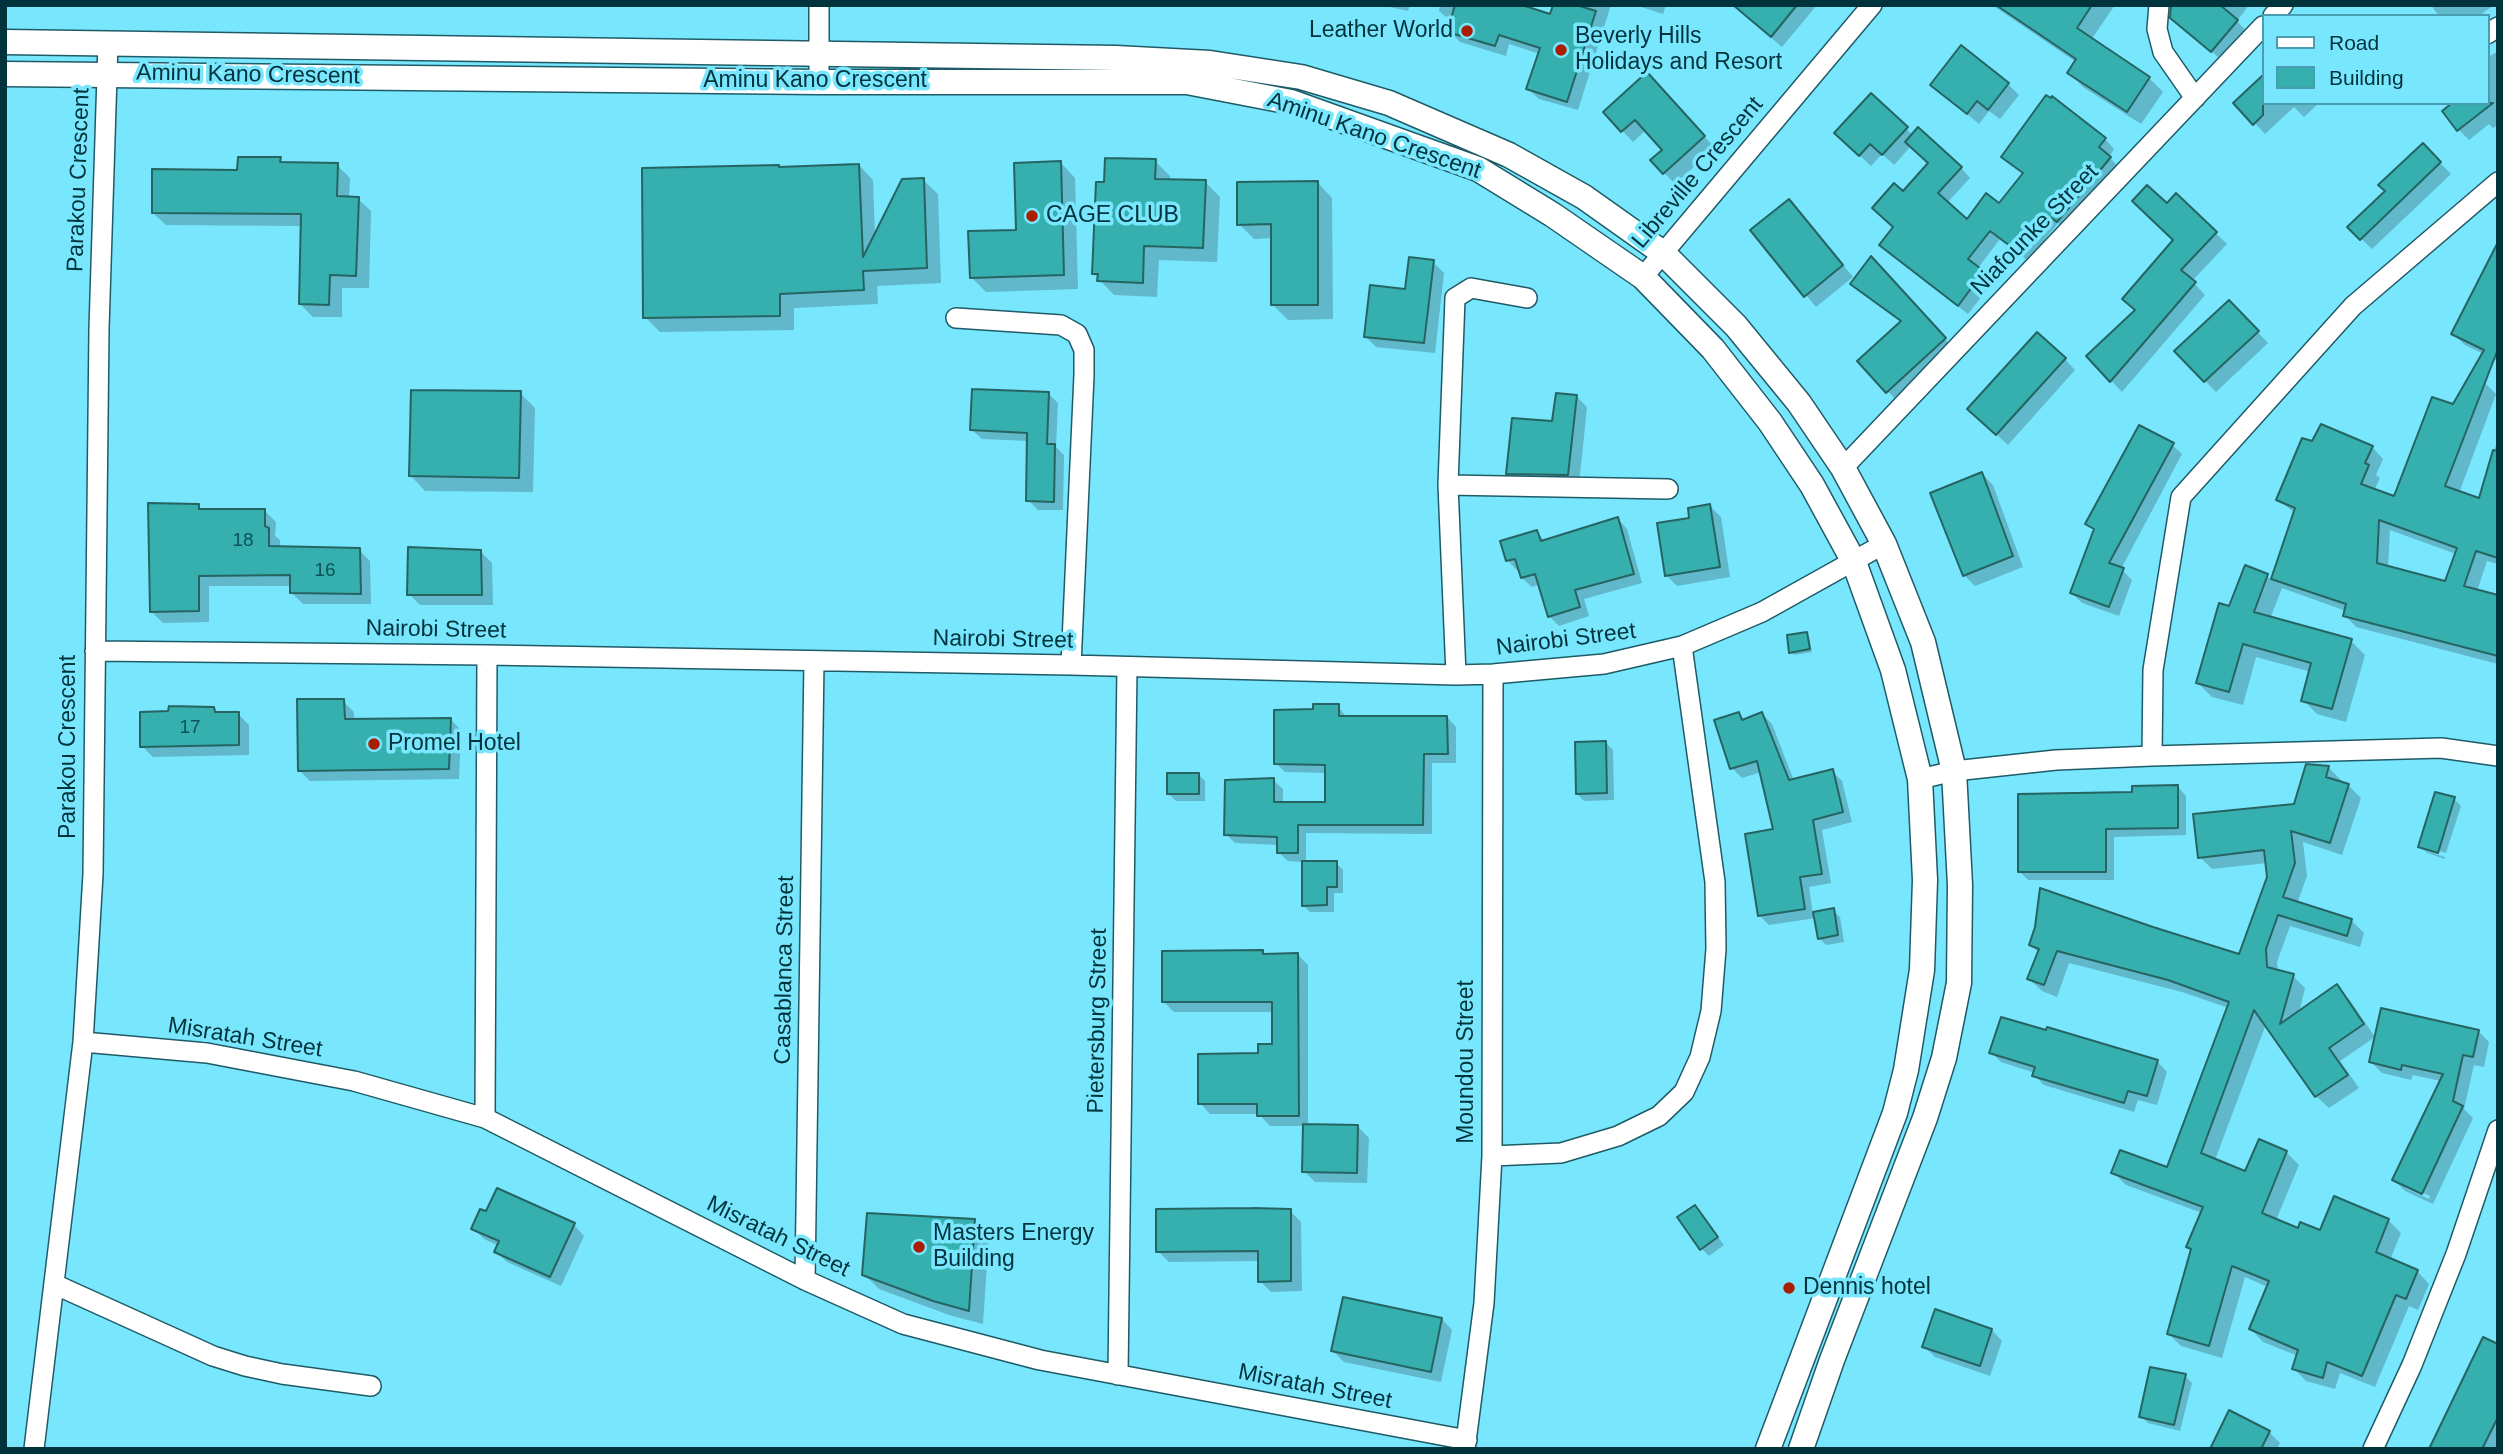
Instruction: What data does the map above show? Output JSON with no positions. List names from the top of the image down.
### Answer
{
  "streets": {
    "street": [
      "Aminu Kano Crescent",
      "Libreville Crescent",
      "Parakou Crescent",
      "Niafounke Street",
      "Nairobi Street",
      "Casablanca Street",
      "Pietersburg Street",
      "Misratah Street",
      "Moundou Street"
    ]
  },
  "crossings": [
    ["Aminu Kano Crescent", "Libreville Crescent"],
    ["Aminu Kano Crescent", "Parakou Crescent"],
    ["Aminu Kano Crescent", "Nairobi Street"],
    ["Parakou Crescent", "Nairobi Street"],
    ["Parakou Crescent", "Misratah Street"],
    ["Nairobi Street", "Casablanca Street"],
    ["Nairobi Street", "Pietersburg Street"],
    ["Nairobi Street", "Moundou Street"],
    ["Casablanca Street", "Misratah Street"],
    ["Pietersburg Street", "Misratah Street"],
    ["Misratah Street", "Moundou Street"]
  ],
  "places": [
    "Leather World",
    "Beverly Hills Holidays and Resort",
    "CAGE CLUB",
    "Promel Hotel",
    "Masters Energy Building",
    "Dennis hotel"
  ],
  "house_numbers": ["18", "16", "17"],
  "legend": ["Road", "Building"]
}
